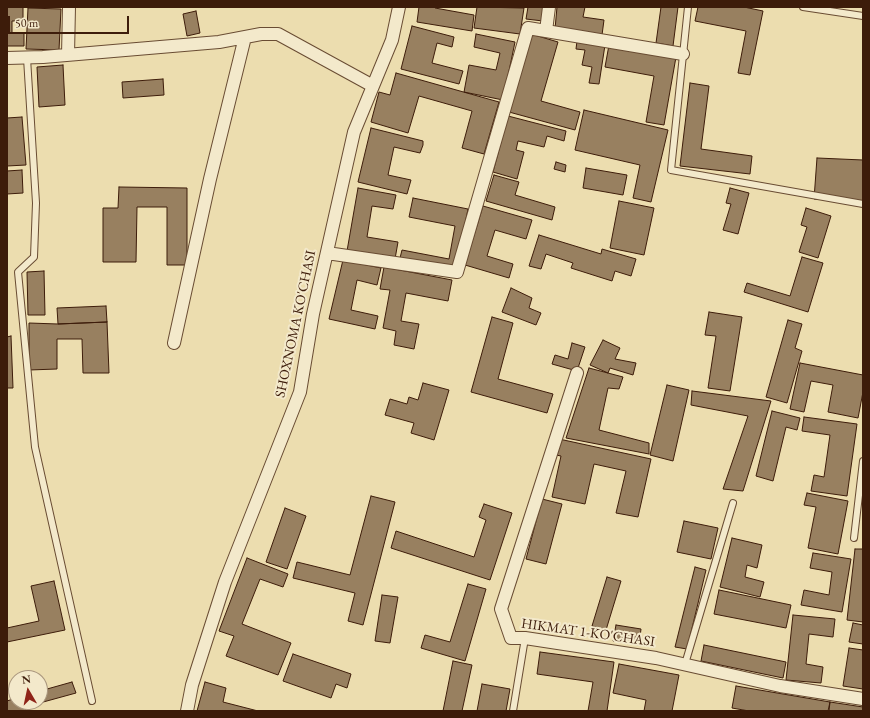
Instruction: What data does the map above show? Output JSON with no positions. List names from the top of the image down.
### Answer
{
  "streets": {
    "street": ["SHOXNOMA KO'CHASI", "HIKMAT 1-KO'CHASI"]
  },
  "scale_bar": "50 m",
  "north": "top"
}
